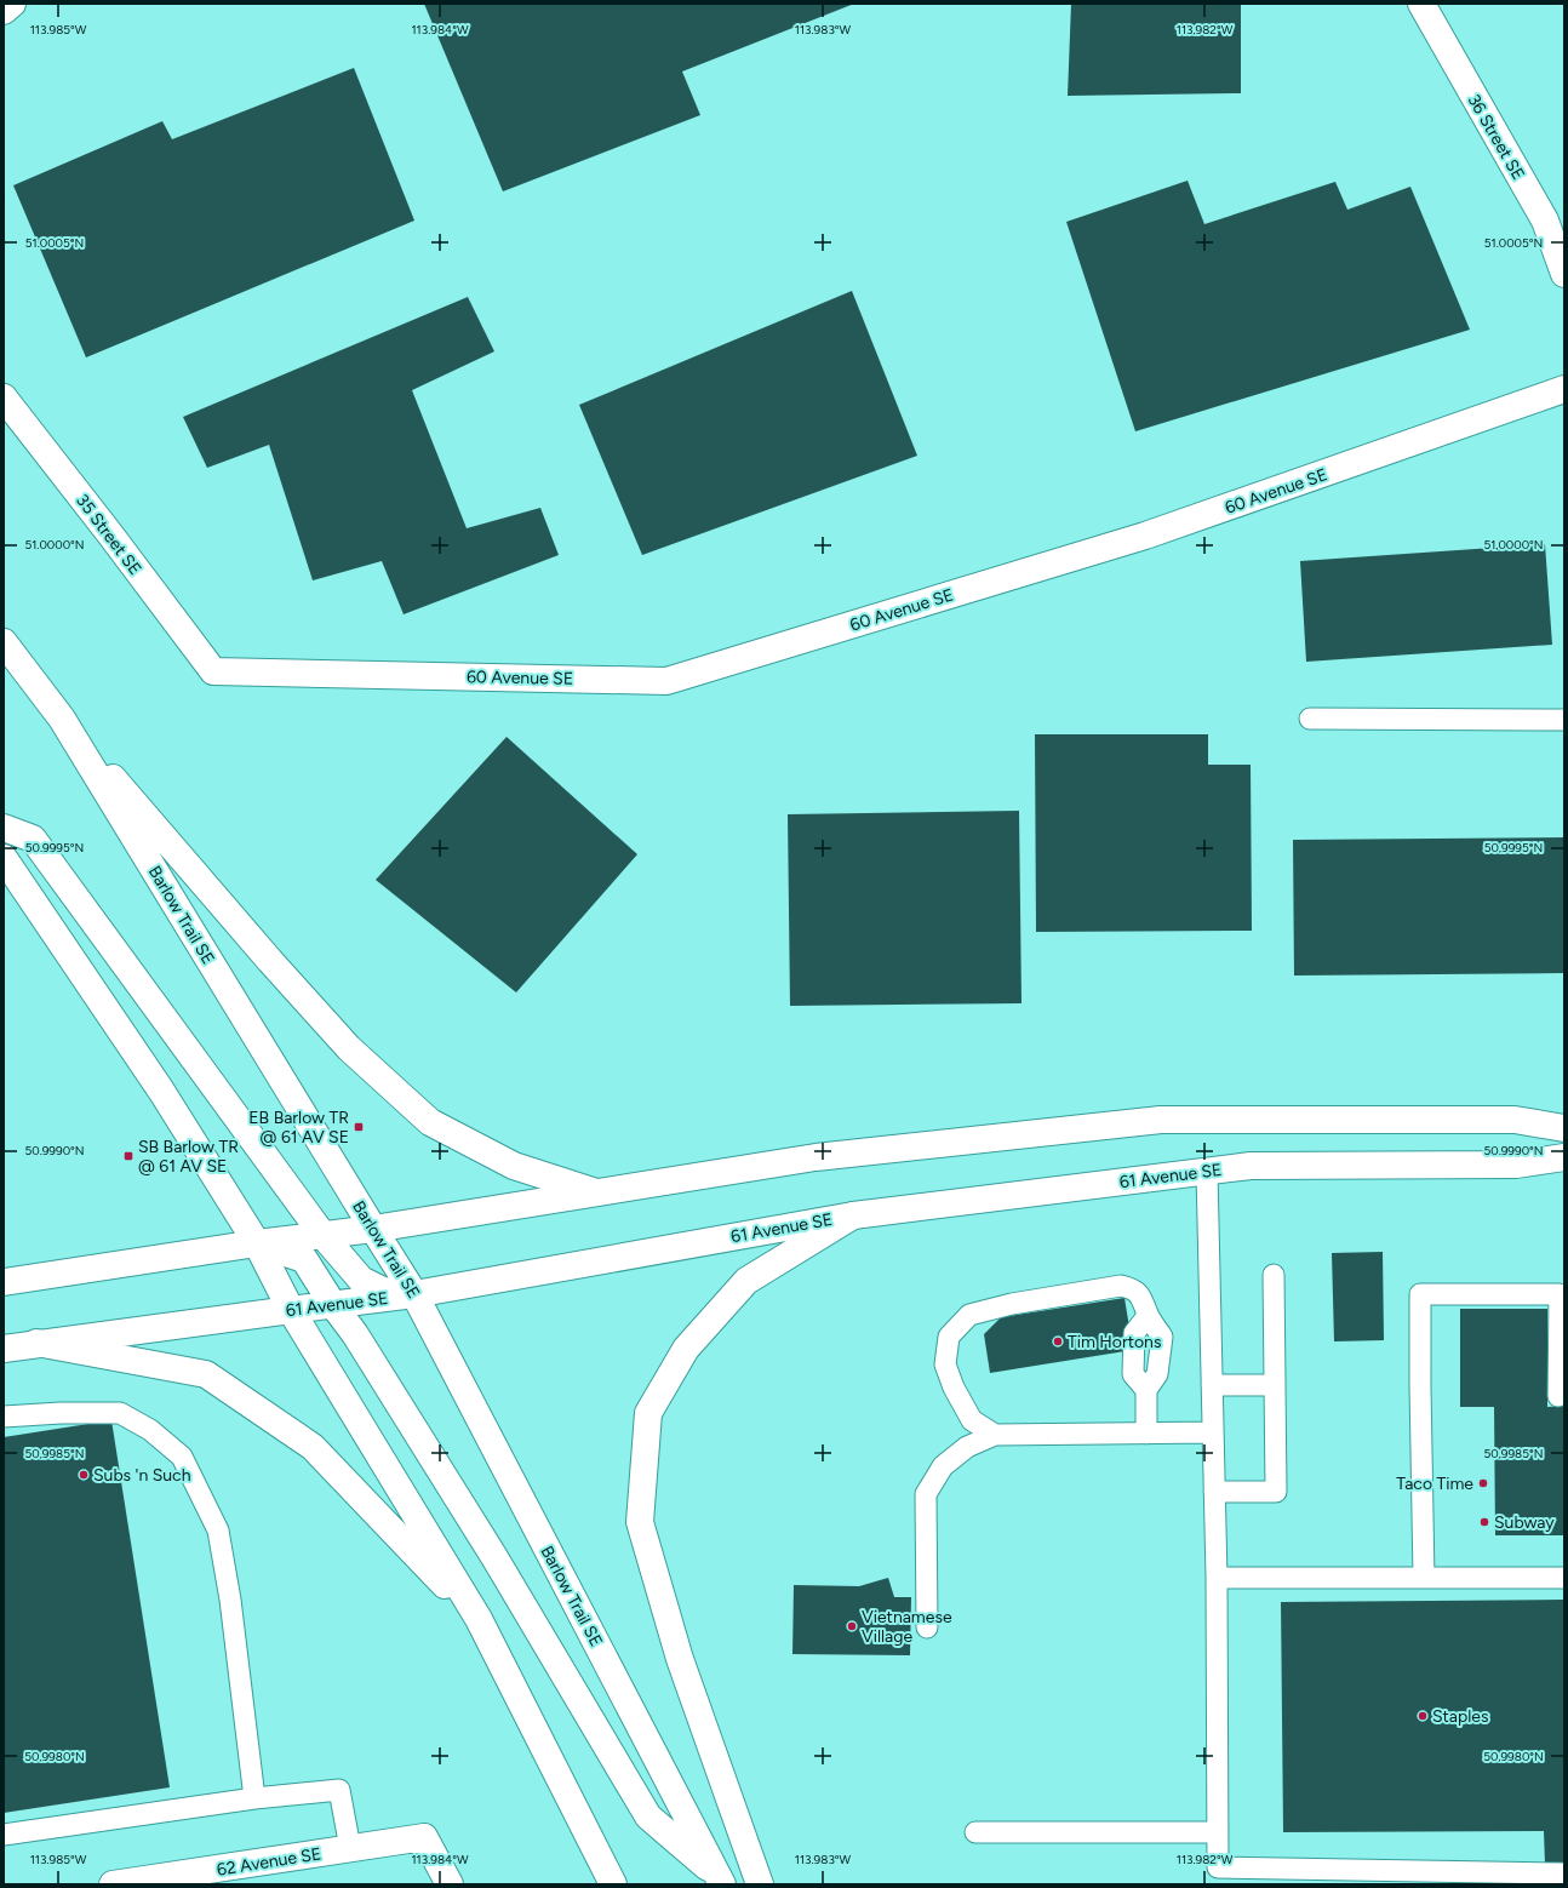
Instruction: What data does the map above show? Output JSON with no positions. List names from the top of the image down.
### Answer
{
  "streets": {
    "main road": [
      "36 Street SE",
      "60 Avenue SE",
      "35 Street SE",
      "Barlow Trail SE",
      "61 Avenue SE",
      "62 Avenue SE"
    ]
  },
  "crossings": [
    ["60 Avenue SE", "35 Street SE"],
    ["Barlow Trail SE", "61 Avenue SE"]
  ],
  "places": {
    "transit": ["EB Barlow TR @ 61 AV SE", "SB Barlow TR @ 61 AV SE"],
    "other": [
      "Tim Hortons",
      "Subs 'n Such",
      "Taco Time",
      "Subway",
      "Vietnamese Village",
      "Staples"
    ]
  },
  "coordinates": [
    "113.985°W",
    "113.984°W",
    "113.983°W",
    "113.982°W",
    "51.0005°N",
    "51.0000°N",
    "50.9995°N",
    "50.9990°N",
    "50.9985°N",
    "50.9980°N"
  ]
}
